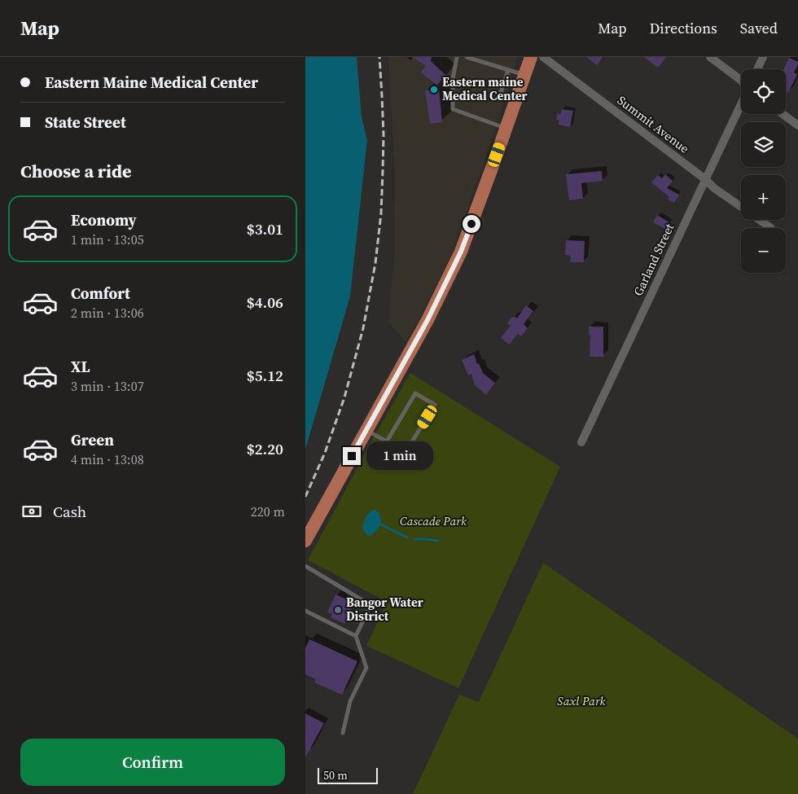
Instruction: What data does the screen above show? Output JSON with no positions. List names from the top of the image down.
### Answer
{
  "streets": {
    "street": ["Summit Avenue", "Garland Street"]
  },
  "crossings": [
    ["Summit Avenue", "Garland Street"]
  ],
  "parks": ["Cascade Park", "Saxl Park"],
  "places": ["Eastern maine Medical Center", "Bangor Water District"],
  "scale_bar": "50 m",
  "page": {
    "header": "Map",
    "nav": ["Map", "Directions", "Saved"],
    "banner": ["Eastern Maine Medical Center", "State Street"],
    "map_buttons": ["+", "−"],
    "heading": "Choose a ride",
    "list": [
      {
        "name": "Economy",
        "note": "1 min · 13:05",
        "value": "$3.01"
      },
      {
        "name": "Comfort",
        "note": "2 min · 13:06",
        "value": "$4.06"
      },
      {
        "name": "XL",
        "note": "3 min · 13:07",
        "value": "$5.12"
      },
      {
        "name": "Green",
        "note": "4 min · 13:08",
        "value": "$2.20"
      }
    ],
    "bubble": "1 min",
    "pay": ["Cash", "220 m"],
    "buttons": "Confirm",
    "scale": "50 m"
  }
}
